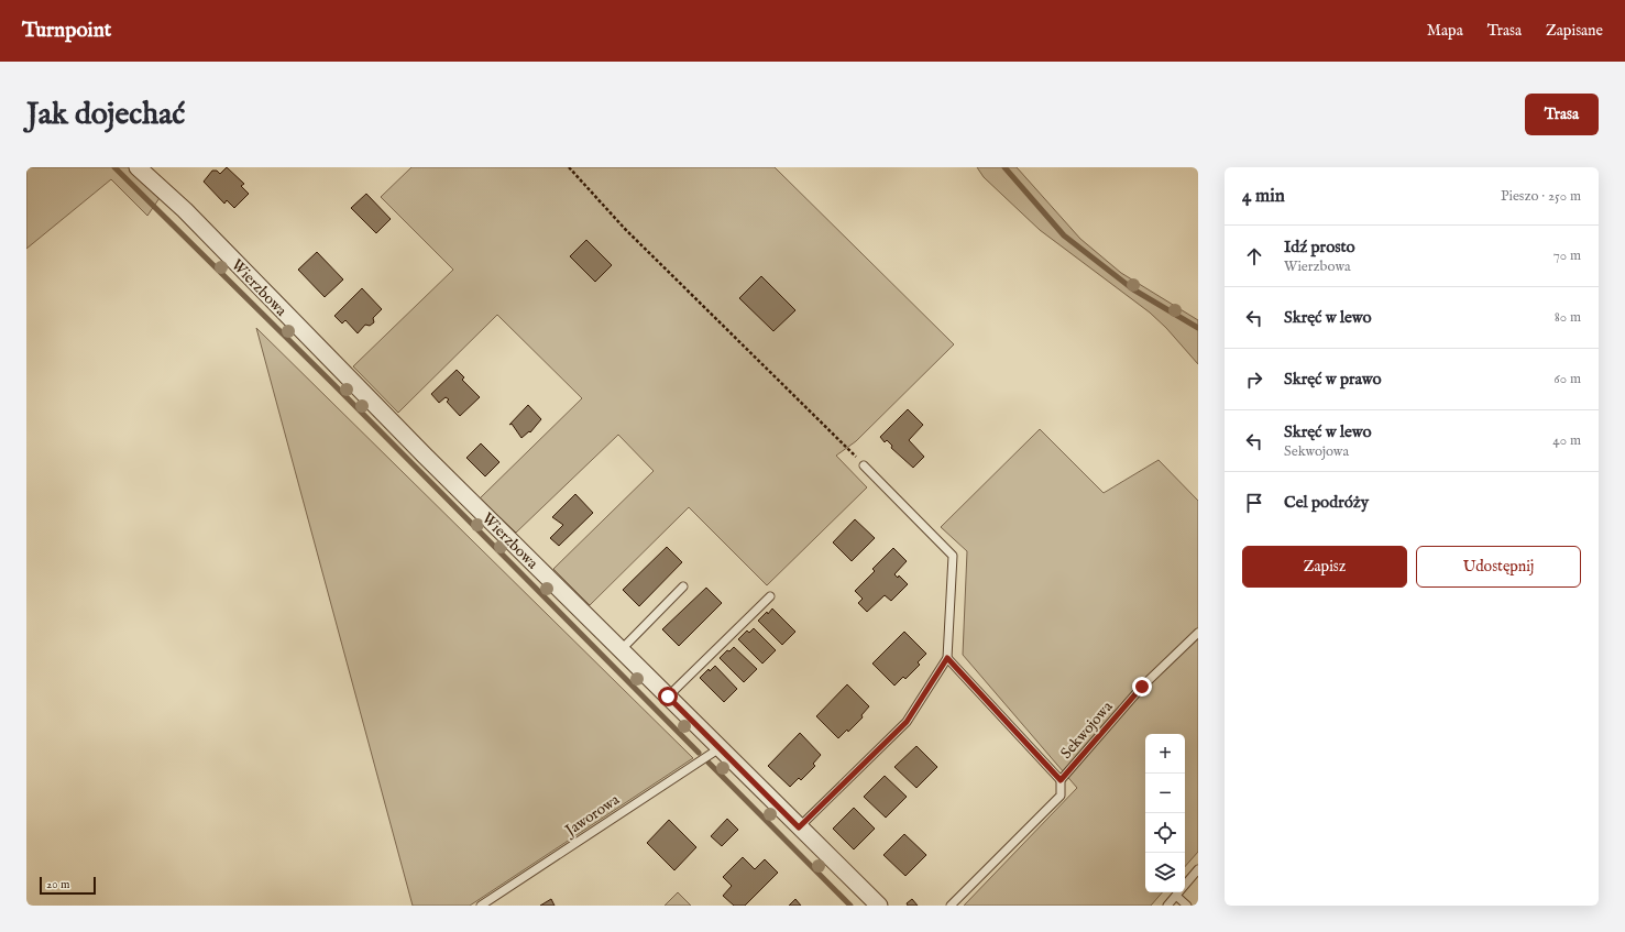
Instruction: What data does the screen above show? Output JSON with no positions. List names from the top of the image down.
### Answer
{
  "streets": {
    "street": ["Wierzbowa"],
    "lane": ["Sekwojowa", "Jaworowa"]
  },
  "crossings": [
    ["Wierzbowa", "Jaworowa"]
  ],
  "scale_bar": "20 m",
  "page": {
    "header": "Turnpoint",
    "nav": ["Mapa", "Trasa", "Zapisane"],
    "buttons": [
      "Trasa",
      ["Zapisz", "Udostępnij"]
    ],
    "title": "Jak dojechać",
    "heading": ["4 min", "Pieszo · 250 m"],
    "list": [
      ["Idź prosto", "Wierzbowa", "70 m"],
      ["Skręć w lewo", "80 m"],
      ["Skręć w prawo", "60 m"],
      ["Skręć w lewo", "Sekwojowa", "40 m"],
      "Cel podróży"
    ],
    "map_buttons": ["+", "−"],
    "scale": "20 m"
  }
}
